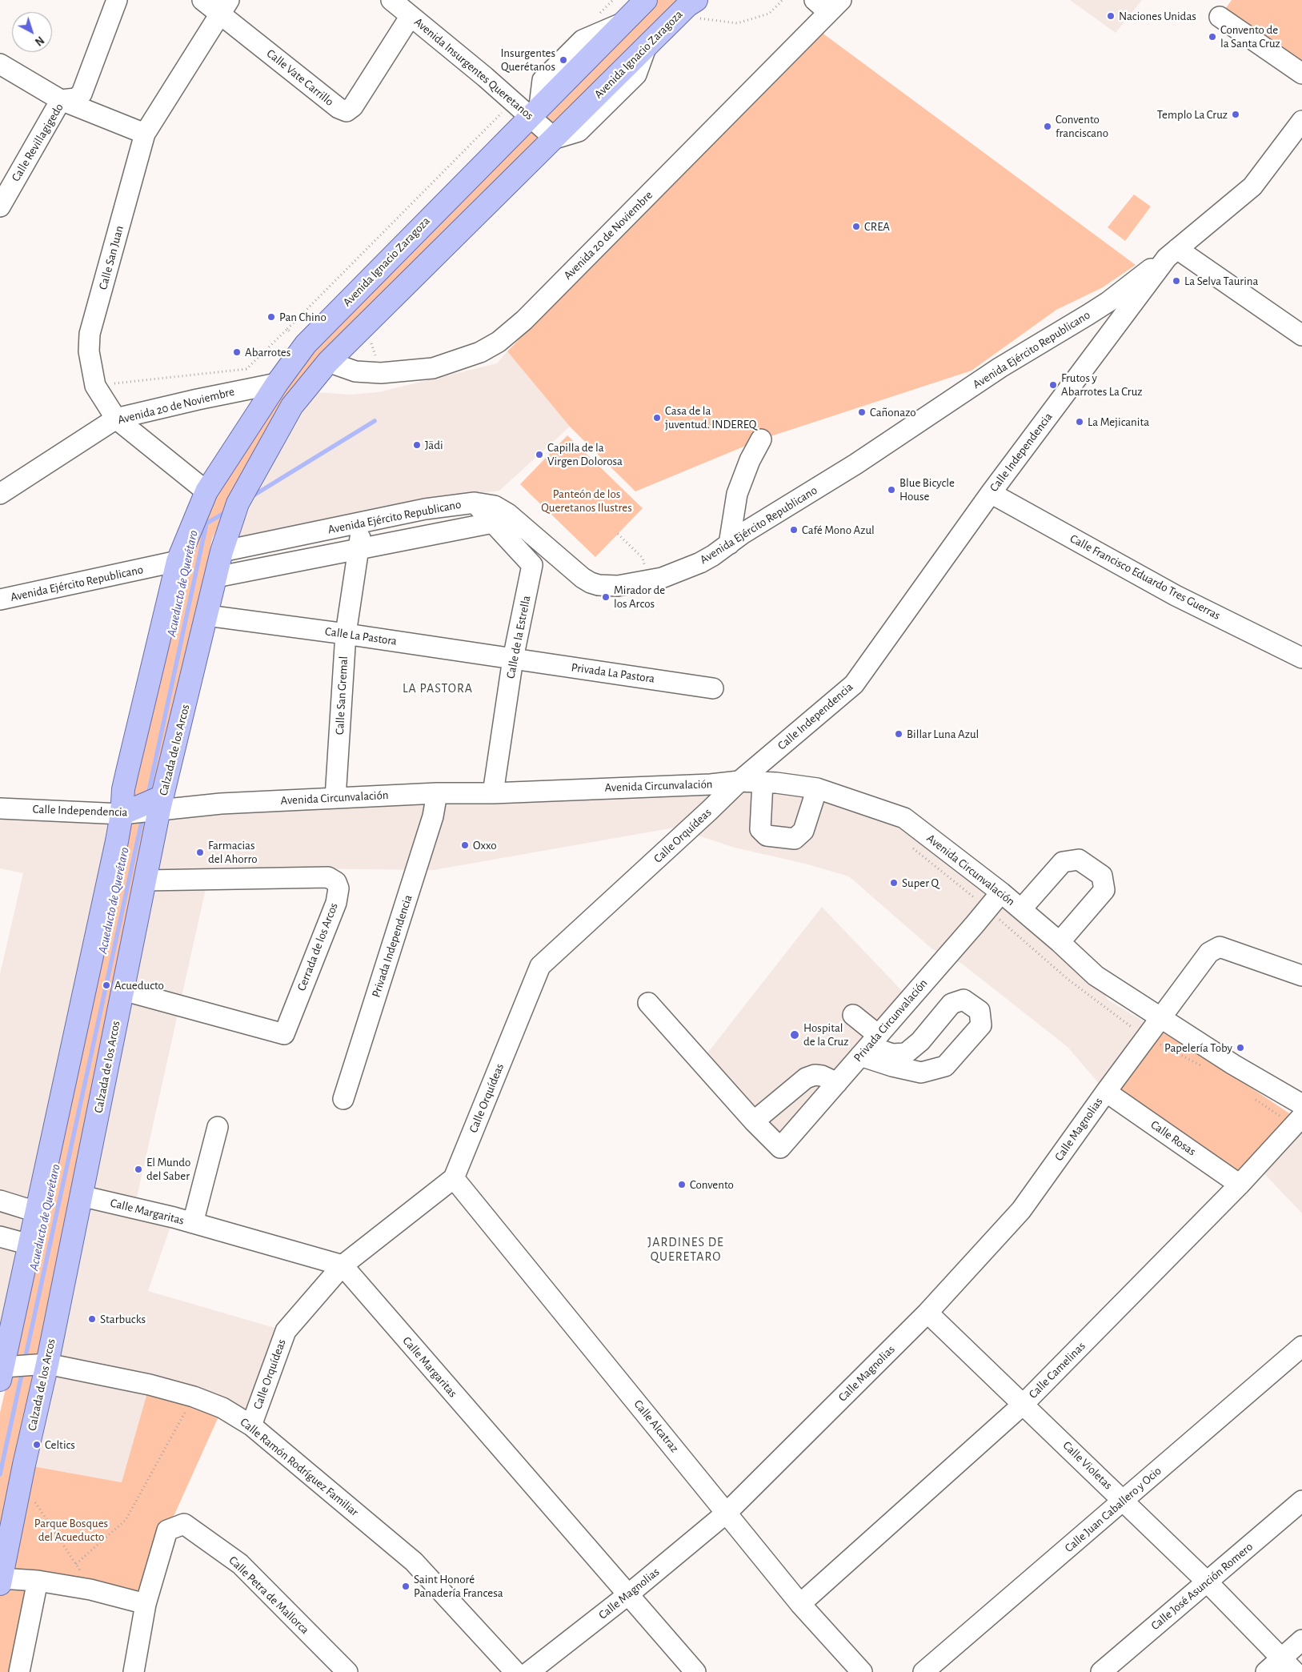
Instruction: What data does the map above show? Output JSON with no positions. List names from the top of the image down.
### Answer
{
  "streets": {
    "main road": ["Avenida Ignacio Zaragoza", "Calzada de los Arcos"],
    "street": [
      "Avenida Insurgentes Queretanos",
      "Calle Vate Carrillo",
      "Calle Revillagigedo",
      "Avenida 20 de Noviembre",
      "Calle San Juan",
      "Avenida Ejército Republicano",
      "Calle Independencia",
      "Calle Francisco Eduardo Tres Guerras",
      "Calle La Pastora",
      "Calle de la Estrella",
      "Privada La Pastora",
      "Calle San Gremal",
      "Avenida Circunvalación",
      "Calle Orquídeas",
      "Privada Independencia",
      "Cerrada de los Arcos",
      "Privada Circunvalación",
      "Calle Magnolias",
      "Calle Rosas",
      "Calle Margaritas",
      "Calle Camelinas",
      "Calle Alcatraz",
      "Calle Violetas",
      "Calle Ramón Rodríguez Familiar",
      "Calle Juan Caballero y Ocio",
      "Calle José Asunción Romero",
      "Calle Petra de Mallorca"
    ]
  },
  "crossings": [
    ["Avenida Ignacio Zaragoza", "Avenida Insurgentes Queretanos"],
    ["Avenida Ignacio Zaragoza", "Avenida 20 de Noviembre"],
    ["Avenida Ignacio Zaragoza", "Calle San Juan"],
    ["Avenida Ignacio Zaragoza", "Avenida Ejército Republicano"],
    ["Avenida Ignacio Zaragoza", "Calzada de los Arcos"],
    ["Avenida Insurgentes Queretanos", "Calle Vate Carrillo"],
    ["Calle Vate Carrillo", "Calle San Juan"],
    ["Avenida 20 de Noviembre", "Calle San Juan"],
    ["Avenida Ejército Republicano", "Calle Independencia"],
    ["Avenida Ejército Republicano", "Calle de la Estrella"],
    ["Avenida Ejército Republicano", "Calle San Gremal"],
    ["Avenida Ejército Republicano", "Calzada de los Arcos"],
    ["Calle Independencia", "Calle Francisco Eduardo Tres Guerras"],
    ["Calle Independencia", "Avenida Circunvalación"],
    ["Calle Independencia", "Calle Orquídeas"],
    ["Calle La Pastora", "Calle de la Estrella"],
    ["Calle La Pastora", "Privada La Pastora"],
    ["Calle La Pastora", "Calle San Gremal"],
    ["Calle La Pastora", "Calzada de los Arcos"],
    ["Calle de la Estrella", "Privada La Pastora"],
    ["Calle de la Estrella", "Avenida Circunvalación"],
    ["Calle San Gremal", "Avenida Circunvalación"],
    ["Calzada de los Arcos", "Avenida Circunvalación"],
    ["Calzada de los Arcos", "Cerrada de los Arcos"],
    ["Calzada de los Arcos", "Calle Margaritas"],
    ["Calzada de los Arcos", "Calle Ramón Rodríguez Familiar"],
    ["Avenida Circunvalación", "Calle Orquídeas"],
    ["Avenida Circunvalación", "Privada Independencia"],
    ["Avenida Circunvalación", "Privada Circunvalación"],
    ["Avenida Circunvalación", "Calle Magnolias"],
    ["Avenida Circunvalación", "Calle Camelinas"],
    ["Calle Orquídeas", "Calle Margaritas"],
    ["Calle Orquídeas", "Calle Alcatraz"],
    ["Calle Orquídeas", "Calle Ramón Rodríguez Familiar"],
    ["Calle Magnolias", "Calle Rosas"],
    ["Calle Magnolias", "Calle Margaritas"],
    ["Calle Magnolias", "Calle Alcatraz"],
    ["Calle Magnolias", "Calle Violetas"],
    ["Calle Rosas", "Calle Camelinas"],
    ["Calle Camelinas", "Calle Alcatraz"],
    ["Calle Camelinas", "Calle Violetas"],
    ["Calle Violetas", "Calle Juan Caballero y Ocio"],
    ["Calle Violetas", "Calle José Asunción Romero"]
  ],
  "districts": ["LA PASTORA", "JARDINES DE QUERETARO"],
  "water": ["Acueducto de Querétaro"],
  "parks": ["Panteón de los Queretanos Ilustres", "Parque Bosques del Acueducto"],
  "places": [
    "Naciones Unidas",
    "Convento de la Santa Cruz",
    "Insurgentes Querétanos",
    "Templo La Cruz",
    "Convento franciscano",
    "CREA",
    "La Selva Taurina",
    "Pan Chino",
    "Abarrotes",
    "Frutos y Abarrotes La Cruz",
    "Cañonazo",
    "Casa de la juventud. INDEREQ",
    "La Mejicanita",
    "Jädi",
    "Capilla de la Virgen Dolorosa",
    "Blue Bicycle House",
    "Café Mono Azul",
    "Mirador de los Arcos",
    "Billar Luna Azul",
    "Oxxo",
    "Farmacias del Ahorro",
    "Super Q",
    "Acueducto",
    "Hospital de la Cruz",
    "Papelería Toby",
    "El Mundo del Saber",
    "Convento",
    "Starbucks",
    "Celtics",
    "Saint Honoré Panadería Francesa"
  ],
  "north": "bottom right"
}
